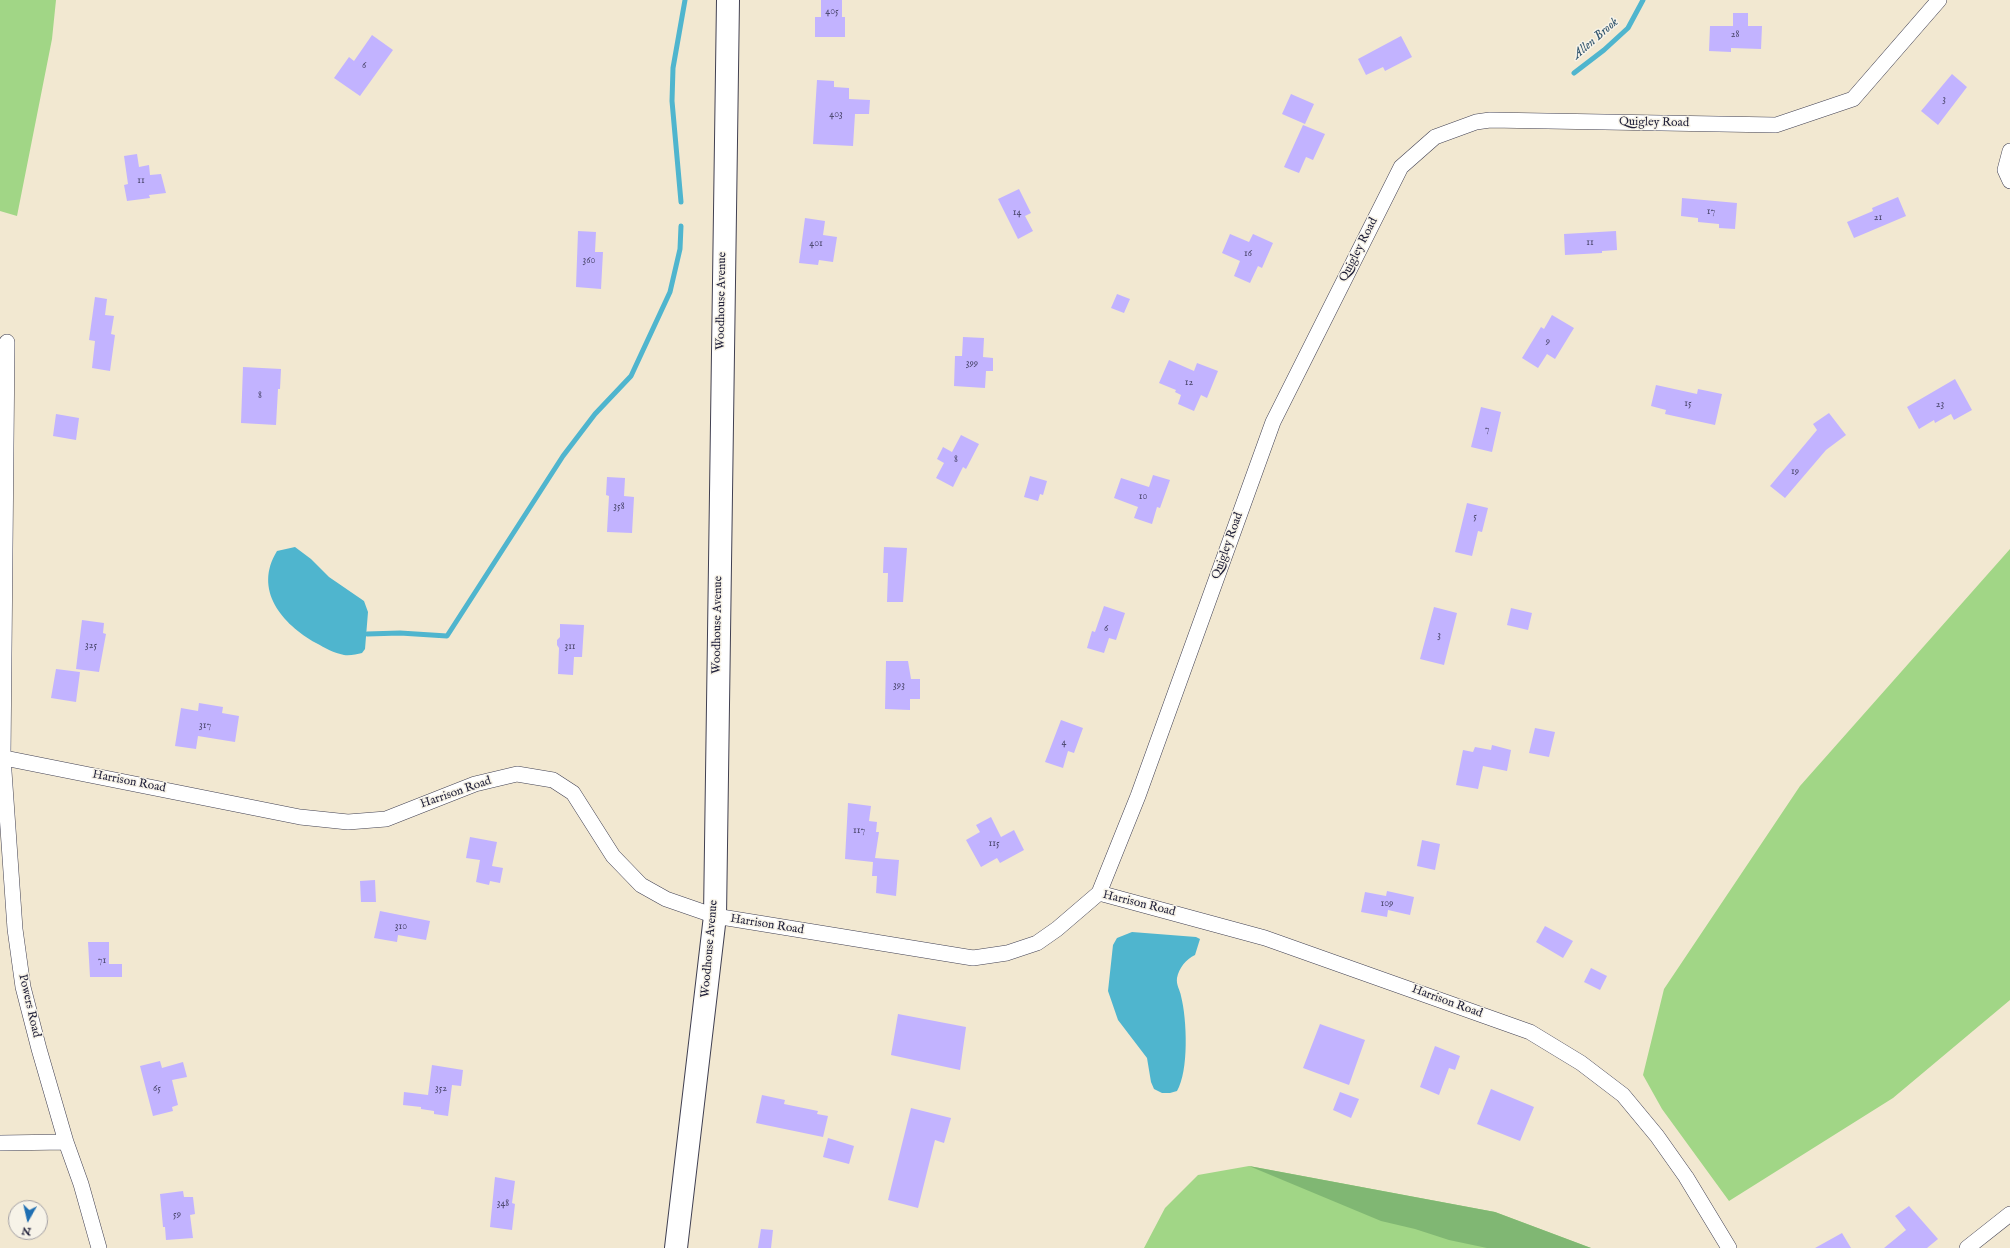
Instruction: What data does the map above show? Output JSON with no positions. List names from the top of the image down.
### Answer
{
  "streets": {
    "main road": ["Woodhouse Avenue"],
    "street": ["Quigley Road", "Harrison Road", "Powers Road"]
  },
  "crossings": [
    ["Quigley Road", "Harrison Road"],
    ["Woodhouse Avenue", "Harrison Road"],
    ["Harrison Road", "Powers Road"]
  ],
  "water": ["Allen Brook"],
  "house_numbers": [
    "405",
    "28",
    "6",
    "3",
    "403",
    "11",
    "17",
    "14",
    "21",
    "11",
    "401",
    "16",
    "360",
    "9",
    "399",
    "12",
    "8",
    "15",
    "23",
    "7",
    "8",
    "19",
    "10",
    "358",
    "5",
    "6",
    "3",
    "325",
    "311",
    "393",
    "317",
    "4",
    "117",
    "115",
    "109",
    "310",
    "71",
    "65",
    "352",
    "348",
    "59"
  ],
  "north": "bottom"
}
